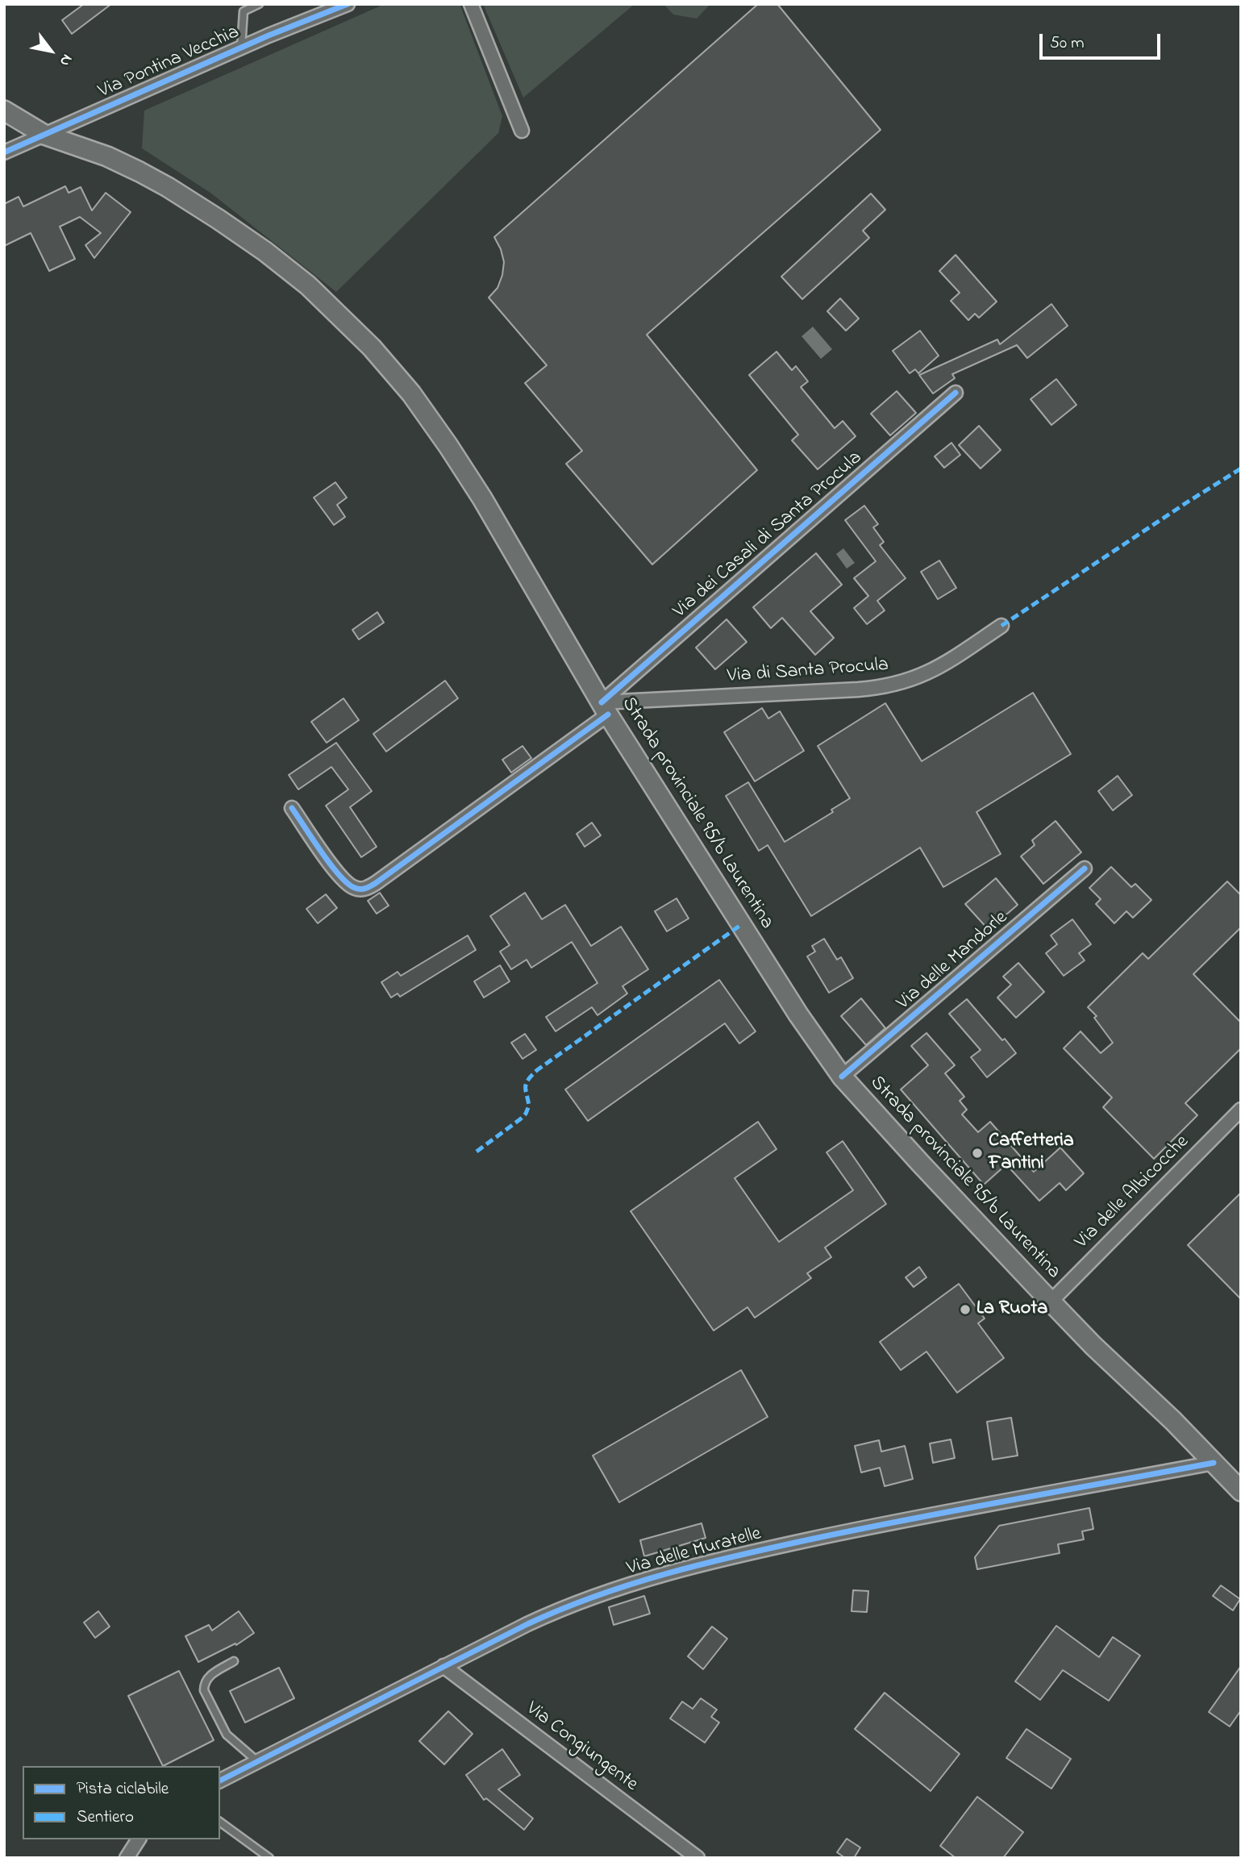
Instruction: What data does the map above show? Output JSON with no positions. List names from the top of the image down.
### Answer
{
  "streets": {
    "main road": ["Strada provinciale 95/b Laurentina"],
    "street": [
      "Via Pontina Vecchia",
      "Via dei Casali di Santa Procula",
      "Via di Santa Procula",
      "Via delle Mandorle",
      "Via delle Albicocche",
      "Via delle Muratelle",
      "Via Congiungente"
    ]
  },
  "crossings": [
    ["Via Pontina Vecchia", "Strada provinciale 95/b Laurentina"],
    ["Via dei Casali di Santa Procula", "Via di Santa Procula"],
    ["Via dei Casali di Santa Procula", "Strada provinciale 95/b Laurentina"],
    ["Via di Santa Procula", "Strada provinciale 95/b Laurentina"],
    ["Strada provinciale 95/b Laurentina", "Via delle Mandorle"],
    ["Strada provinciale 95/b Laurentina", "Via delle Albicocche"],
    ["Strada provinciale 95/b Laurentina", "Via delle Muratelle"],
    ["Via delle Muratelle", "Via Congiungente"]
  ],
  "places": ["Caffetteria Fantini", "La Ruota"],
  "legend": ["Pista ciclabile", "Sentiero"],
  "scale_bar": "50 m",
  "north": "bottom right"
}
